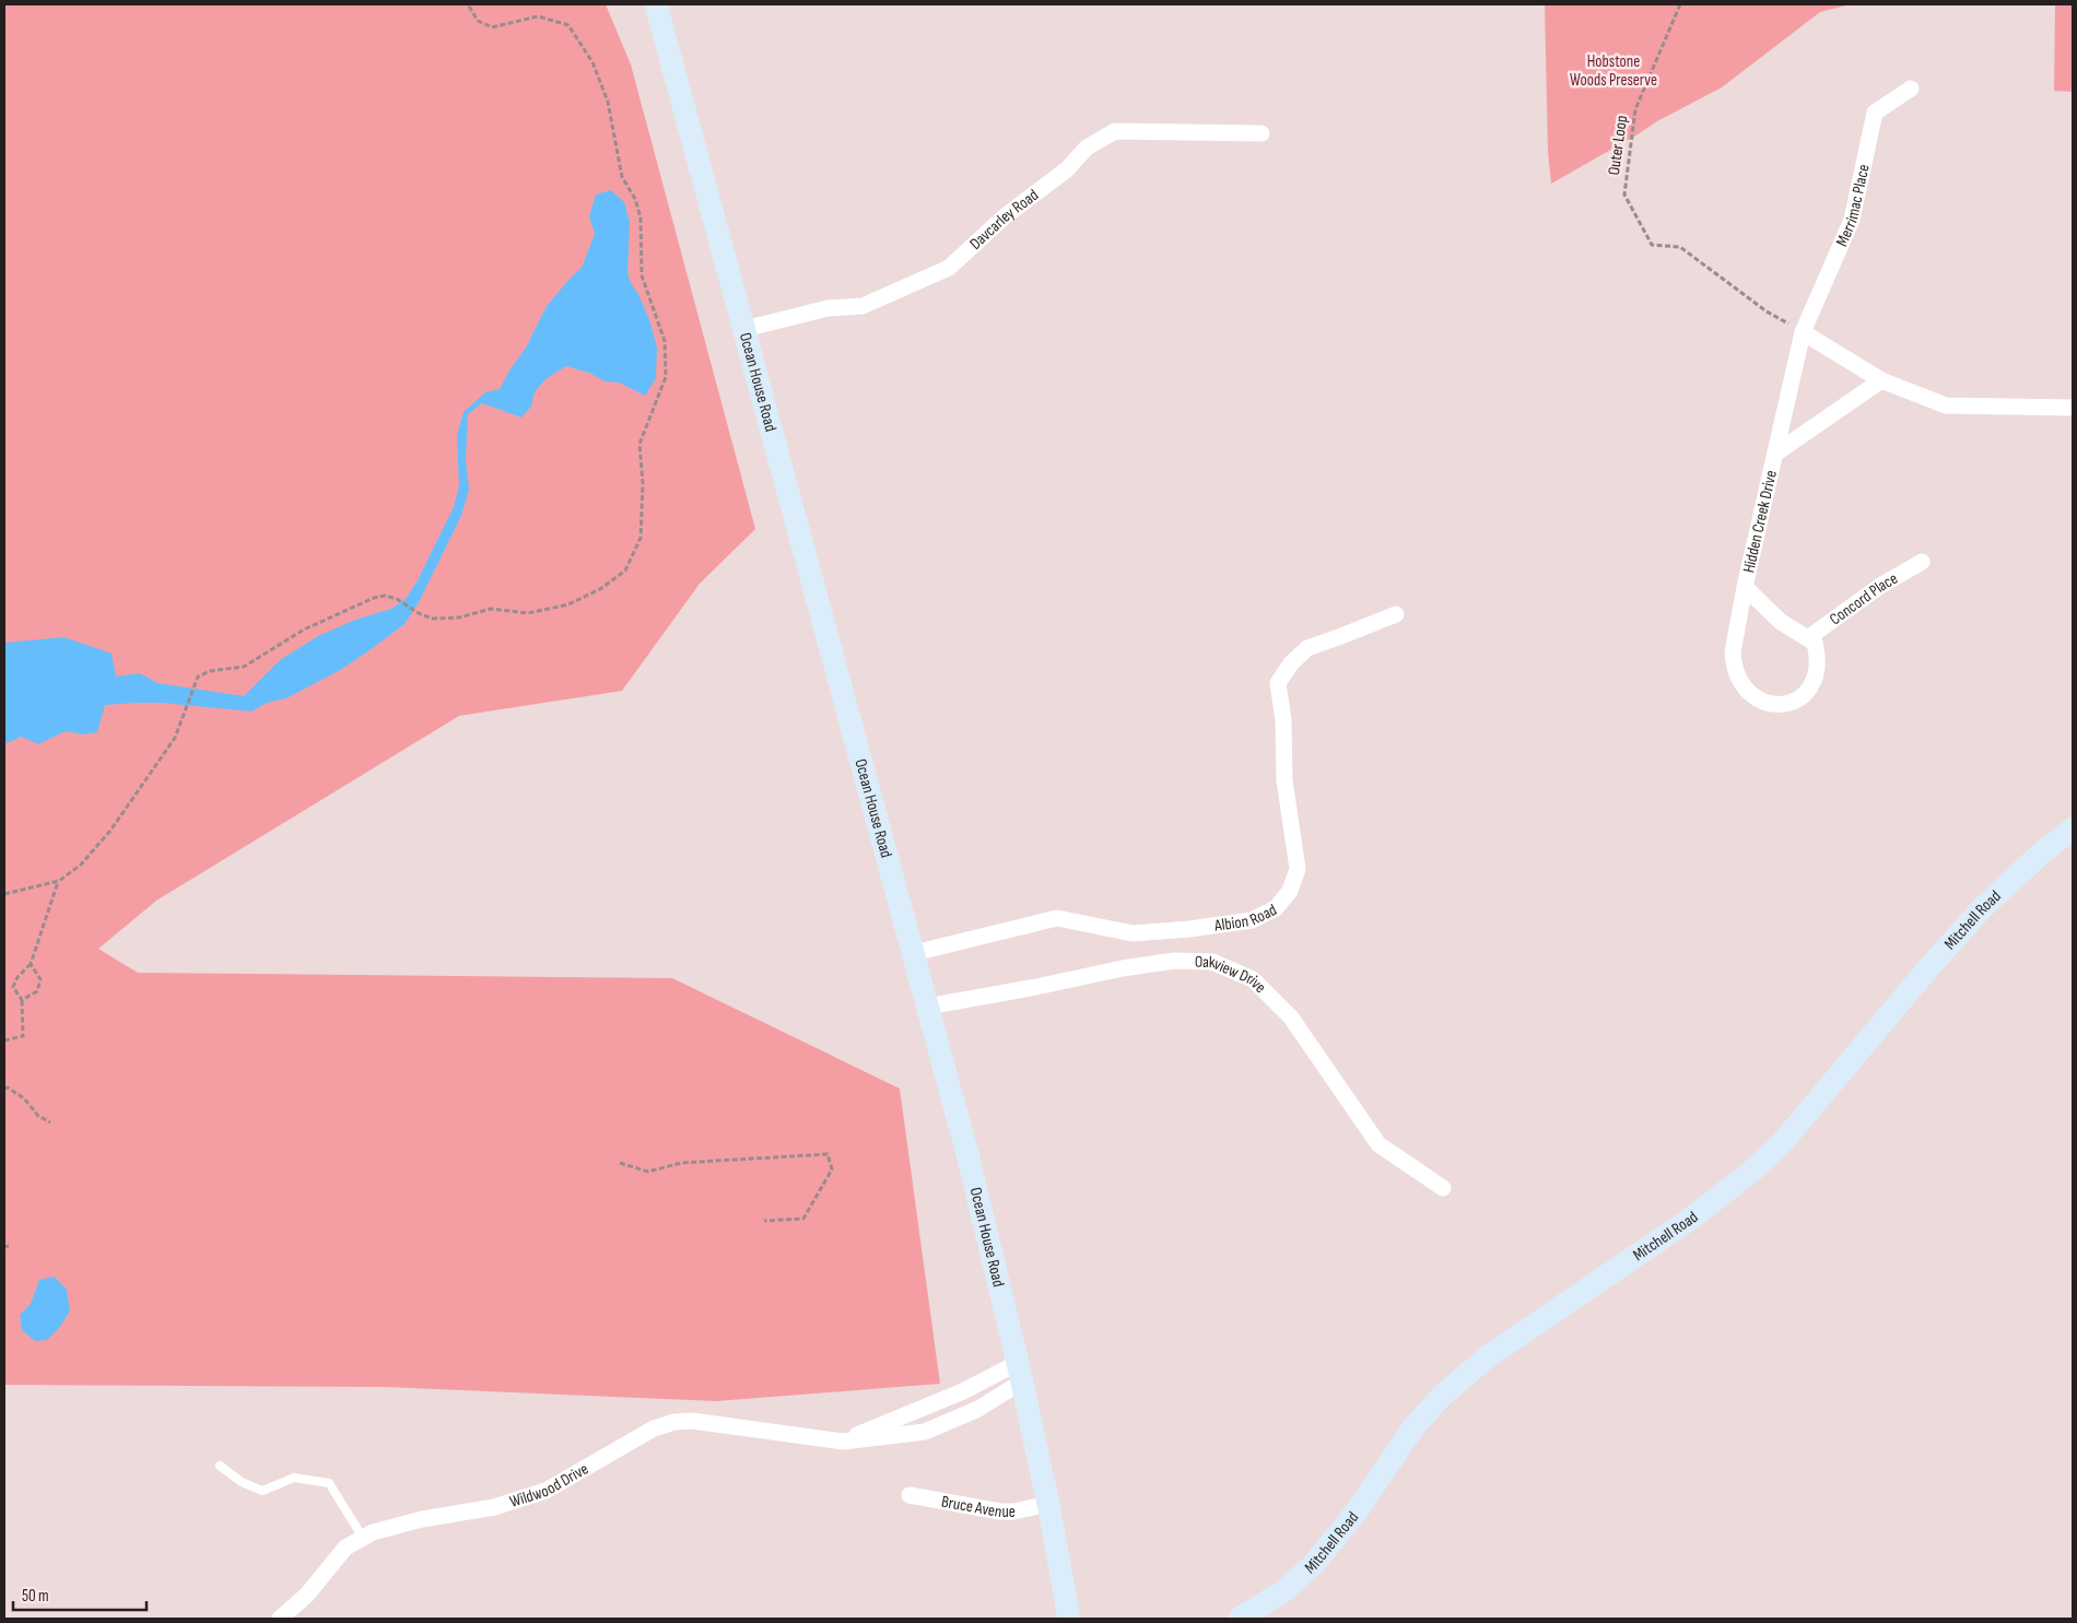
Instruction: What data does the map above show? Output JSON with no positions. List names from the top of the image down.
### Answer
{
  "streets": {
    "main road": ["Ocean House Road", "Mitchell Road"],
    "street": [
      "Merrimac Place",
      "Davcarley Road",
      "Hidden Creek Drive",
      "Concord Place",
      "Albion Road",
      "Oakview Drive",
      "Wildwood Drive",
      "Bruce Avenue"
    ],
    "path": ["Outer Loop"]
  },
  "crossings": [
    ["Outer Loop", "Merrimac Place"],
    ["Outer Loop", "Hidden Creek Drive"],
    ["Merrimac Place", "Hidden Creek Drive"],
    ["Davcarley Road", "Ocean House Road"],
    ["Ocean House Road", "Albion Road"],
    ["Ocean House Road", "Oakview Drive"],
    ["Ocean House Road", "Wildwood Drive"],
    ["Ocean House Road", "Bruce Avenue"],
    ["Hidden Creek Drive", "Concord Place"]
  ],
  "parks": ["Hobstone Woods Preserve"],
  "scale_bar": "50 m"
}
